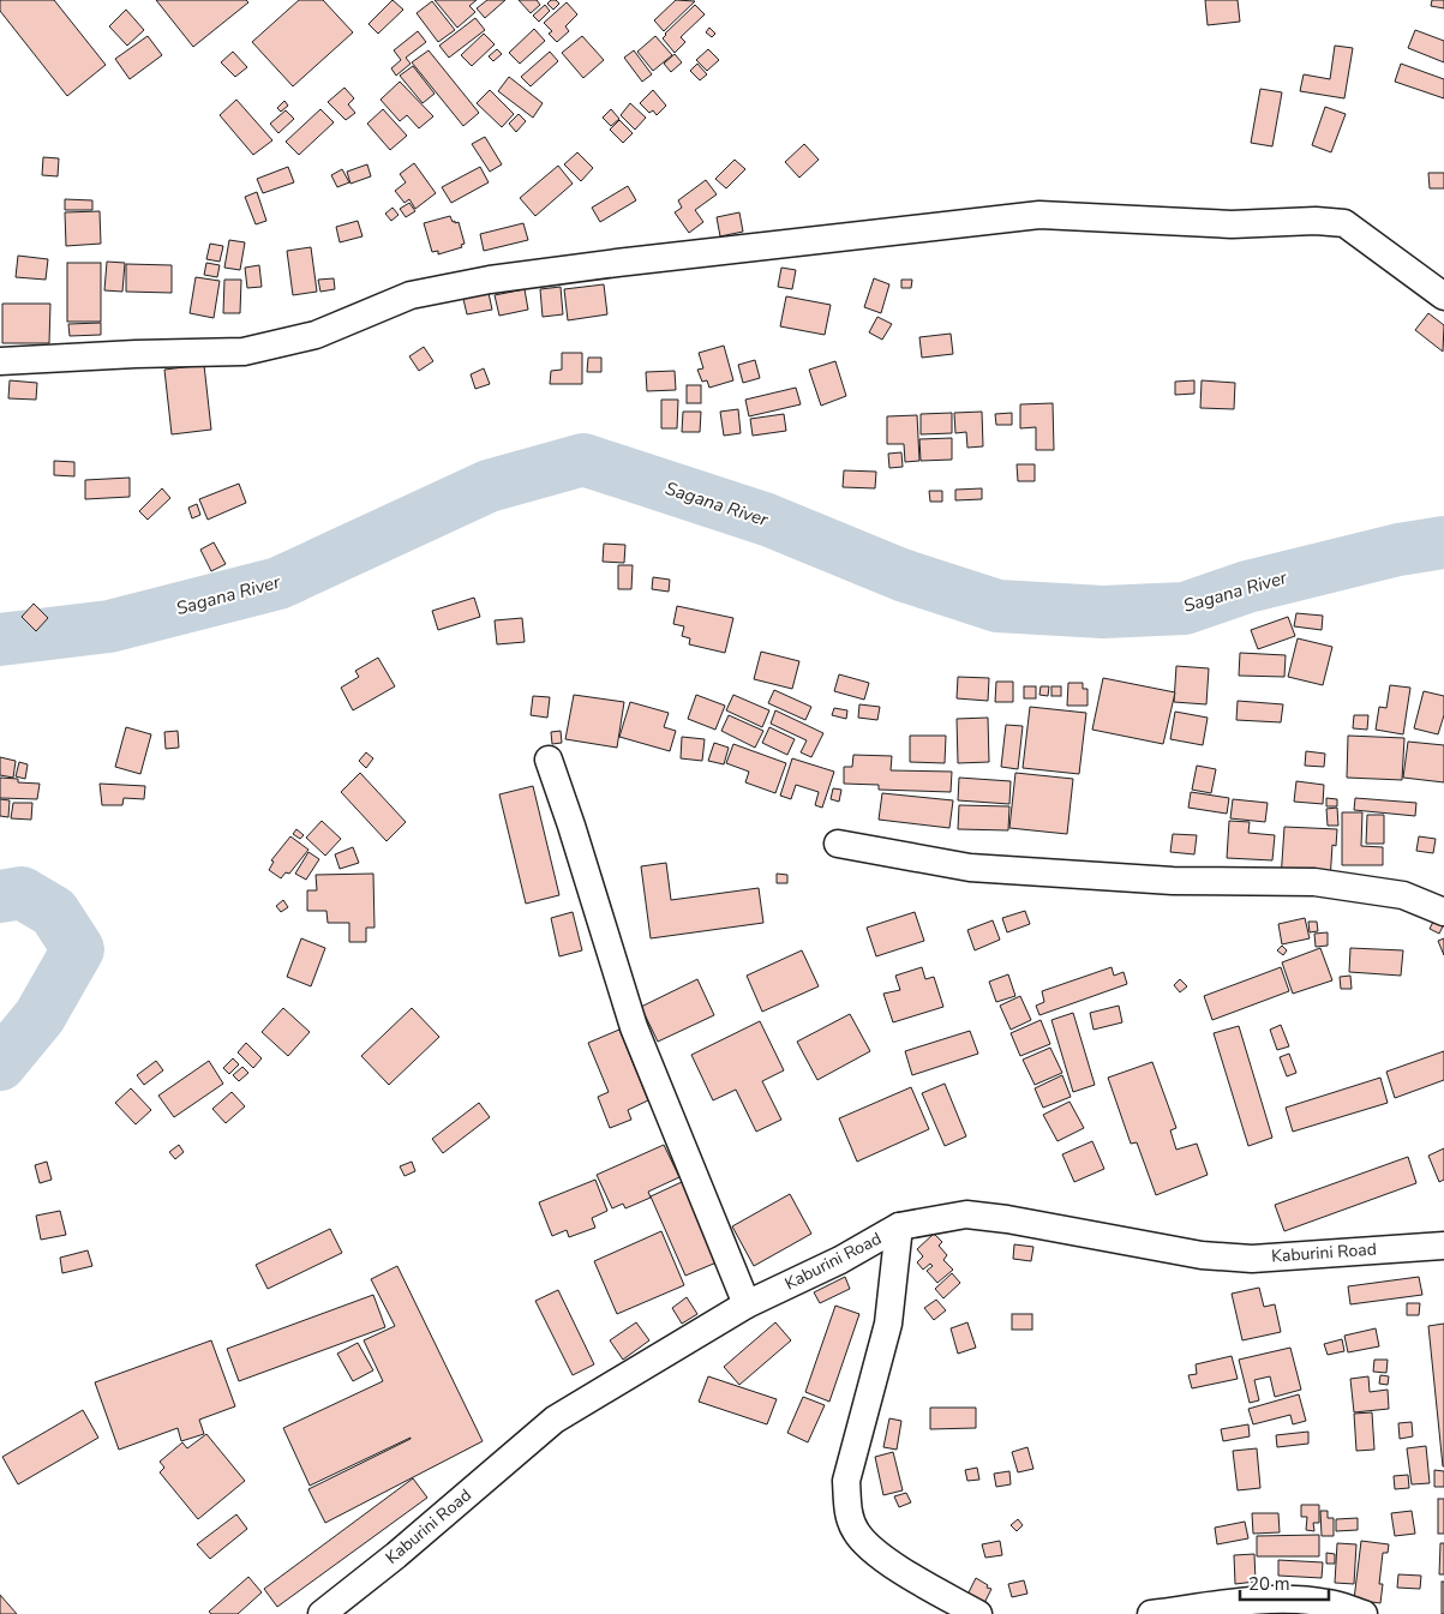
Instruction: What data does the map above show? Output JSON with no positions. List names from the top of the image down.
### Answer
{
  "streets": {
    "street": ["Kaburini Road"]
  },
  "water": ["Sagana River"],
  "scale_bar": "20 m"
}
